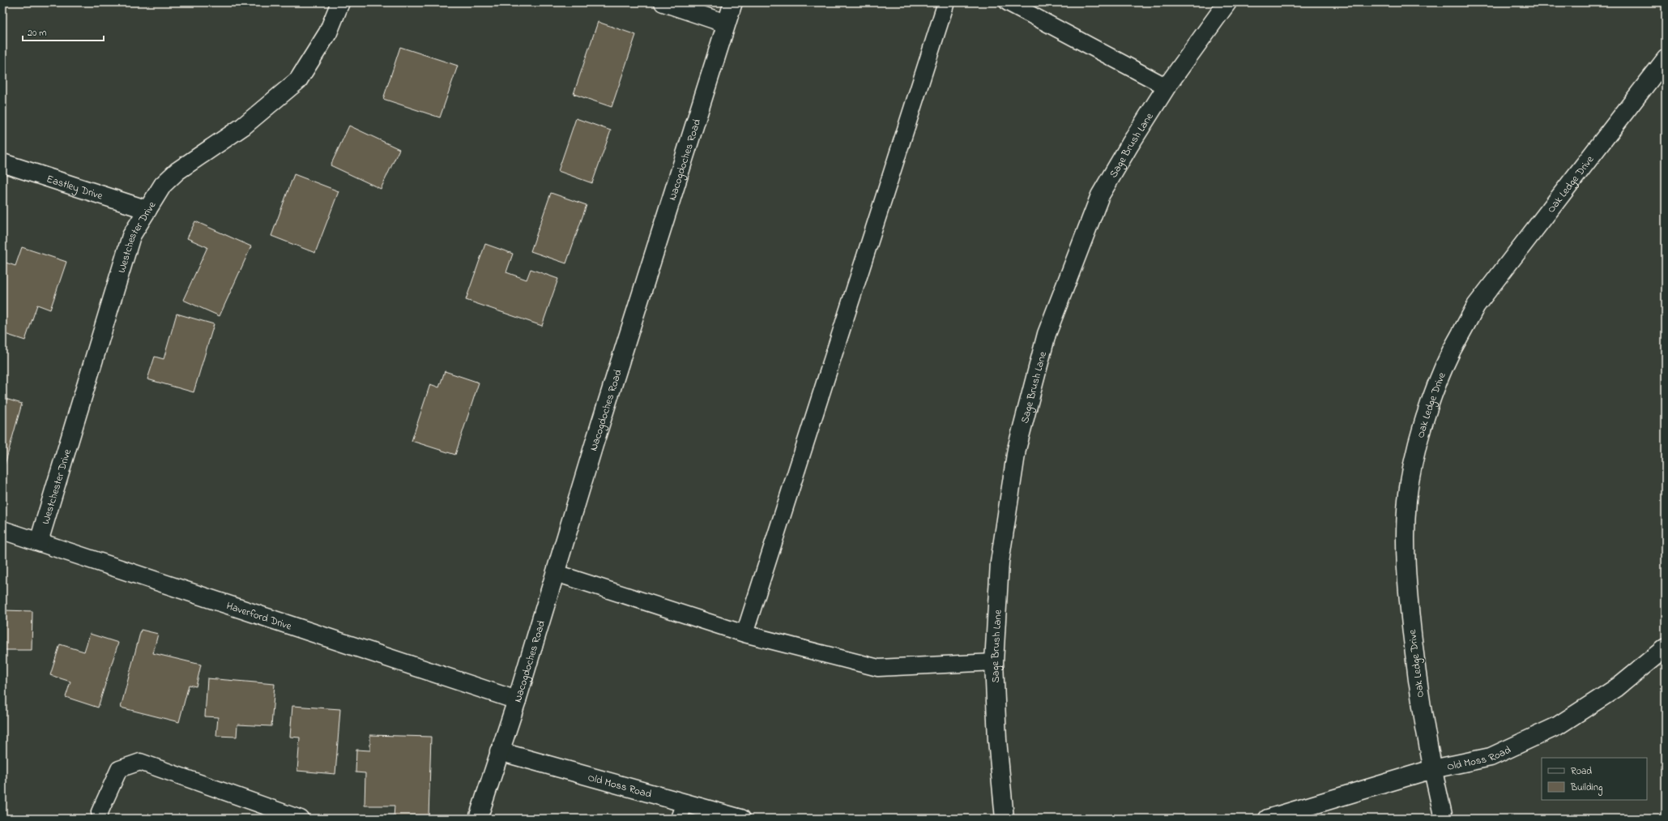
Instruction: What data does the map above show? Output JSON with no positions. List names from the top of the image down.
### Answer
{
  "streets": {
    "street": [
      "Sage Brush Lane",
      "Nacogdoches Road",
      "Oak Ledge Drive",
      "Eastley Drive",
      "Westchester Drive",
      "Haverford Drive",
      "Old Moss Road"
    ]
  },
  "crossings": [
    ["Nacogdoches Road", "Haverford Drive"],
    ["Nacogdoches Road", "Old Moss Road"],
    ["Oak Ledge Drive", "Old Moss Road"],
    ["Eastley Drive", "Westchester Drive"],
    ["Westchester Drive", "Haverford Drive"]
  ],
  "legend": ["Road", "Building"],
  "scale_bar": "20 m"
}
